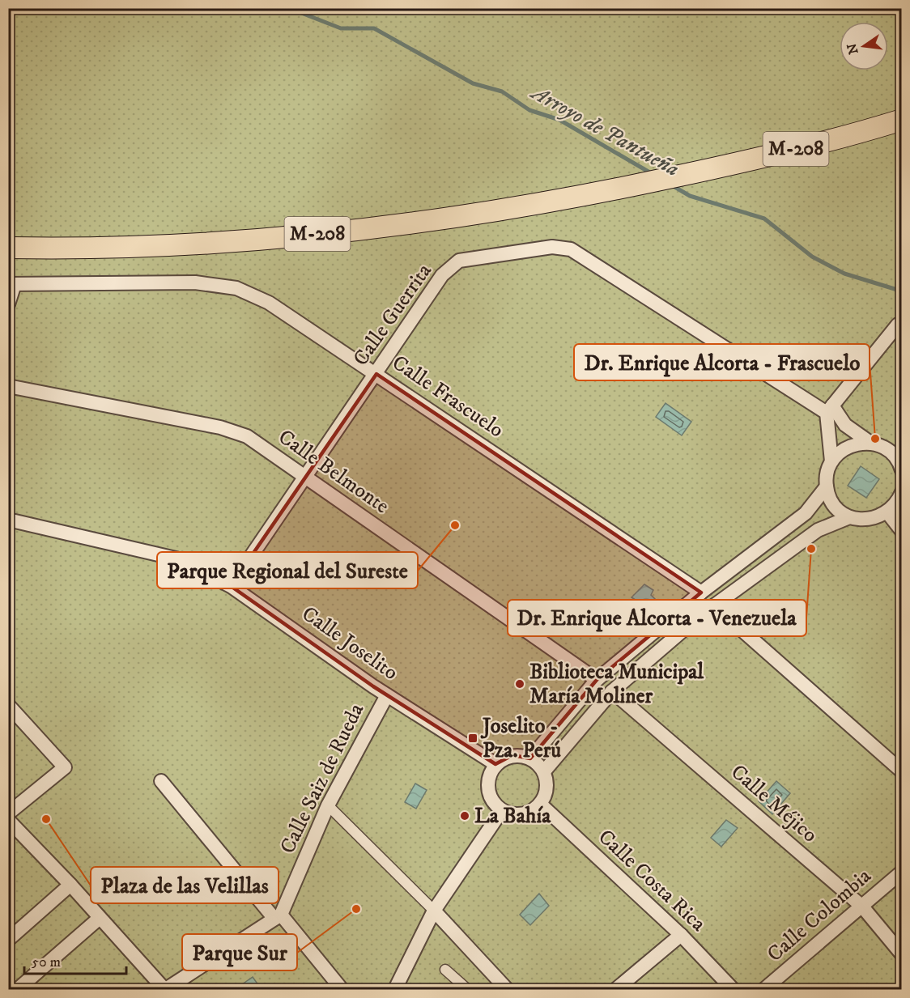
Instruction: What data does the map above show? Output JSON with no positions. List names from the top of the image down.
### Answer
{
  "streets": {
    "main road": ["M-208"],
    "street": [
      "Calle Guerrita",
      "Calle Frascuelo",
      "Calle Belmonte",
      "Calle Joselito",
      "Calle Saiz de Rueda",
      "Calle Méjico",
      "Calle Costa Rica",
      "Calle Colombia"
    ]
  },
  "crossings": [
    ["Calle Guerrita", "Calle Frascuelo"],
    ["Calle Guerrita", "Calle Belmonte"],
    ["Calle Guerrita", "Calle Joselito"],
    ["Calle Joselito", "Calle Saiz de Rueda"],
    ["Calle Joselito", "Calle Costa Rica"],
    ["Calle Méjico", "Calle Colombia"]
  ],
  "water": ["Arroyo de Pantueña"],
  "places": {
    "other": [
      "Dr. Enrique Alcorta - Frascuelo",
      "Parque Regional del Sureste",
      "Dr. Enrique Alcorta - Venezuela",
      "Biblioteca Municipal María Moliner",
      "La Bahía",
      "Plaza de las Velillas",
      "Parque Sur"
    ],
    "transit": ["Joselito - Pza. Perú"]
  },
  "scale_bar": "50 m",
  "north": "left"
}
